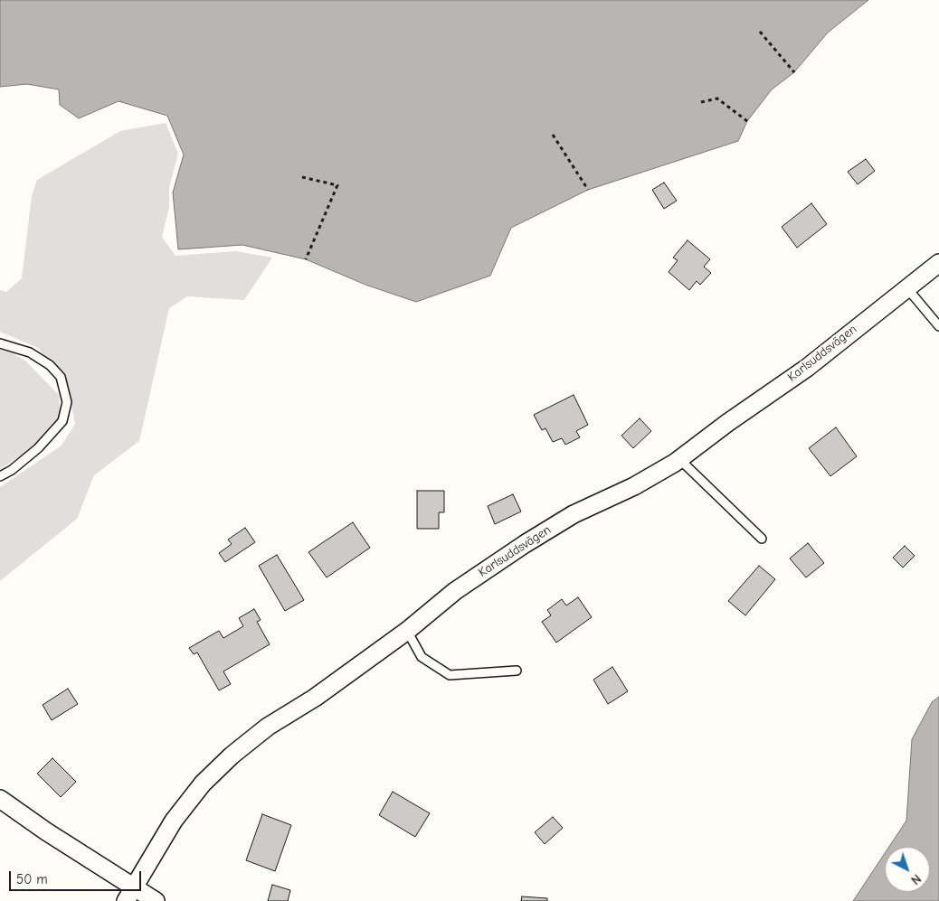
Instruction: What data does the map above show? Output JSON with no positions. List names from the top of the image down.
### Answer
{
  "streets": {
    "street": ["Karlsuddsvägen"]
  },
  "scale_bar": "50 m",
  "north": "bottom right"
}
